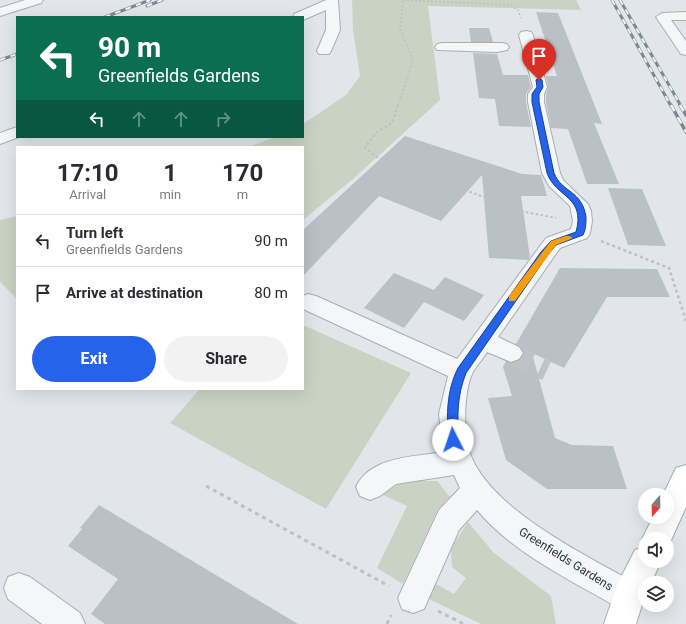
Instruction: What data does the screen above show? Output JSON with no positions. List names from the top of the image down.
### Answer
{
  "streets": {
    "street": ["Greenfields Gardens"]
  },
  "north": "bottom",
  "page": {
    "turn": ["90 m", "Greenfields Gardens"],
    "eta": [
      "17:10",
      "Arrival",
      "1",
      "min",
      "170",
      "m"
    ],
    "list": [
      {
        "name": "Turn left",
        "note": "Greenfields Gardens",
        "value": "90 m"
      },
      {
        "name": "Arrive at destination",
        "value": "80 m"
      }
    ],
    "buttons": ["Exit", "Share"]
  }
}
